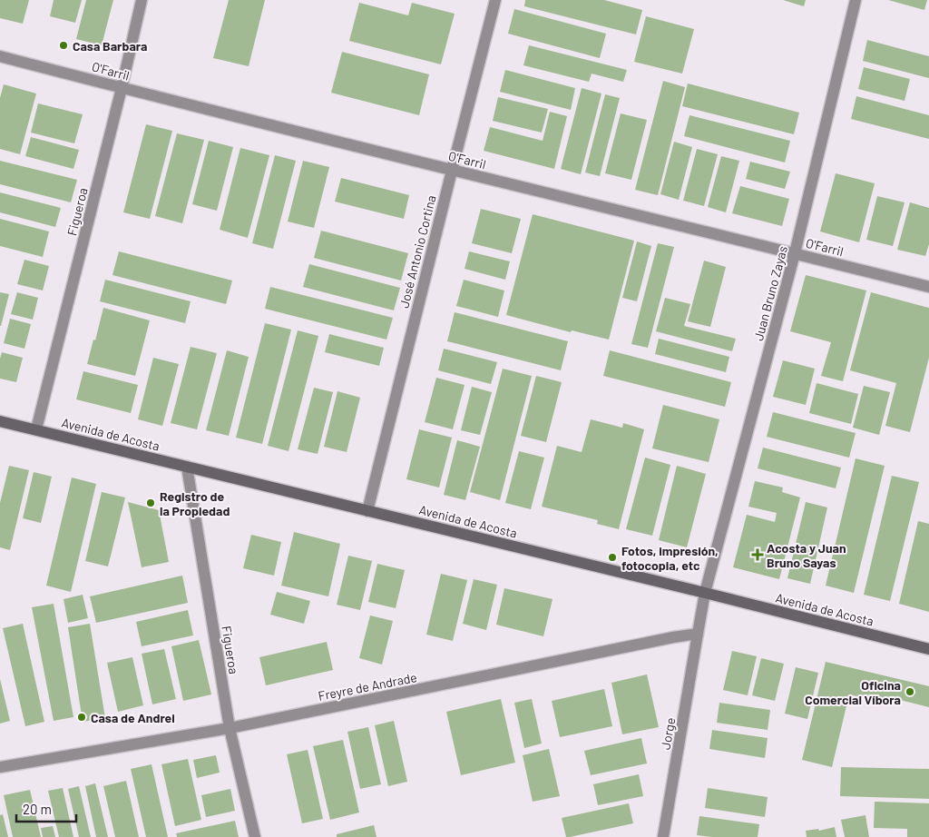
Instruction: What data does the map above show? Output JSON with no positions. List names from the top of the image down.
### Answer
{
  "streets": {
    "main road": ["Avenida de Acosta"],
    "street": [
      "O'Farril",
      "Figueroa",
      "José Antonio Cortina",
      "Juan Bruno Zayas",
      "Freyre de Andrade",
      "Jorge"
    ]
  },
  "crossings": [
    ["O'Farril", "Figueroa"],
    ["O'Farril", "José Antonio Cortina"],
    ["O'Farril", "Juan Bruno Zayas"],
    ["Figueroa", "Avenida de Acosta"],
    ["Figueroa", "Freyre de Andrade"],
    ["José Antonio Cortina", "Avenida de Acosta"],
    ["Juan Bruno Zayas", "Avenida de Acosta"],
    ["Freyre de Andrade", "Jorge"]
  ],
  "places": {
    "other": [
      "Casa Barbara",
      "Registro de la Propiedad",
      "Fotos, impresión, fotocopia, etc",
      "Oficina Comercial Víbora",
      "Casa de Andrei"
    ],
    "health": ["Acosta y Juan Bruno Sayas"]
  },
  "scale_bar": "20 m"
}
